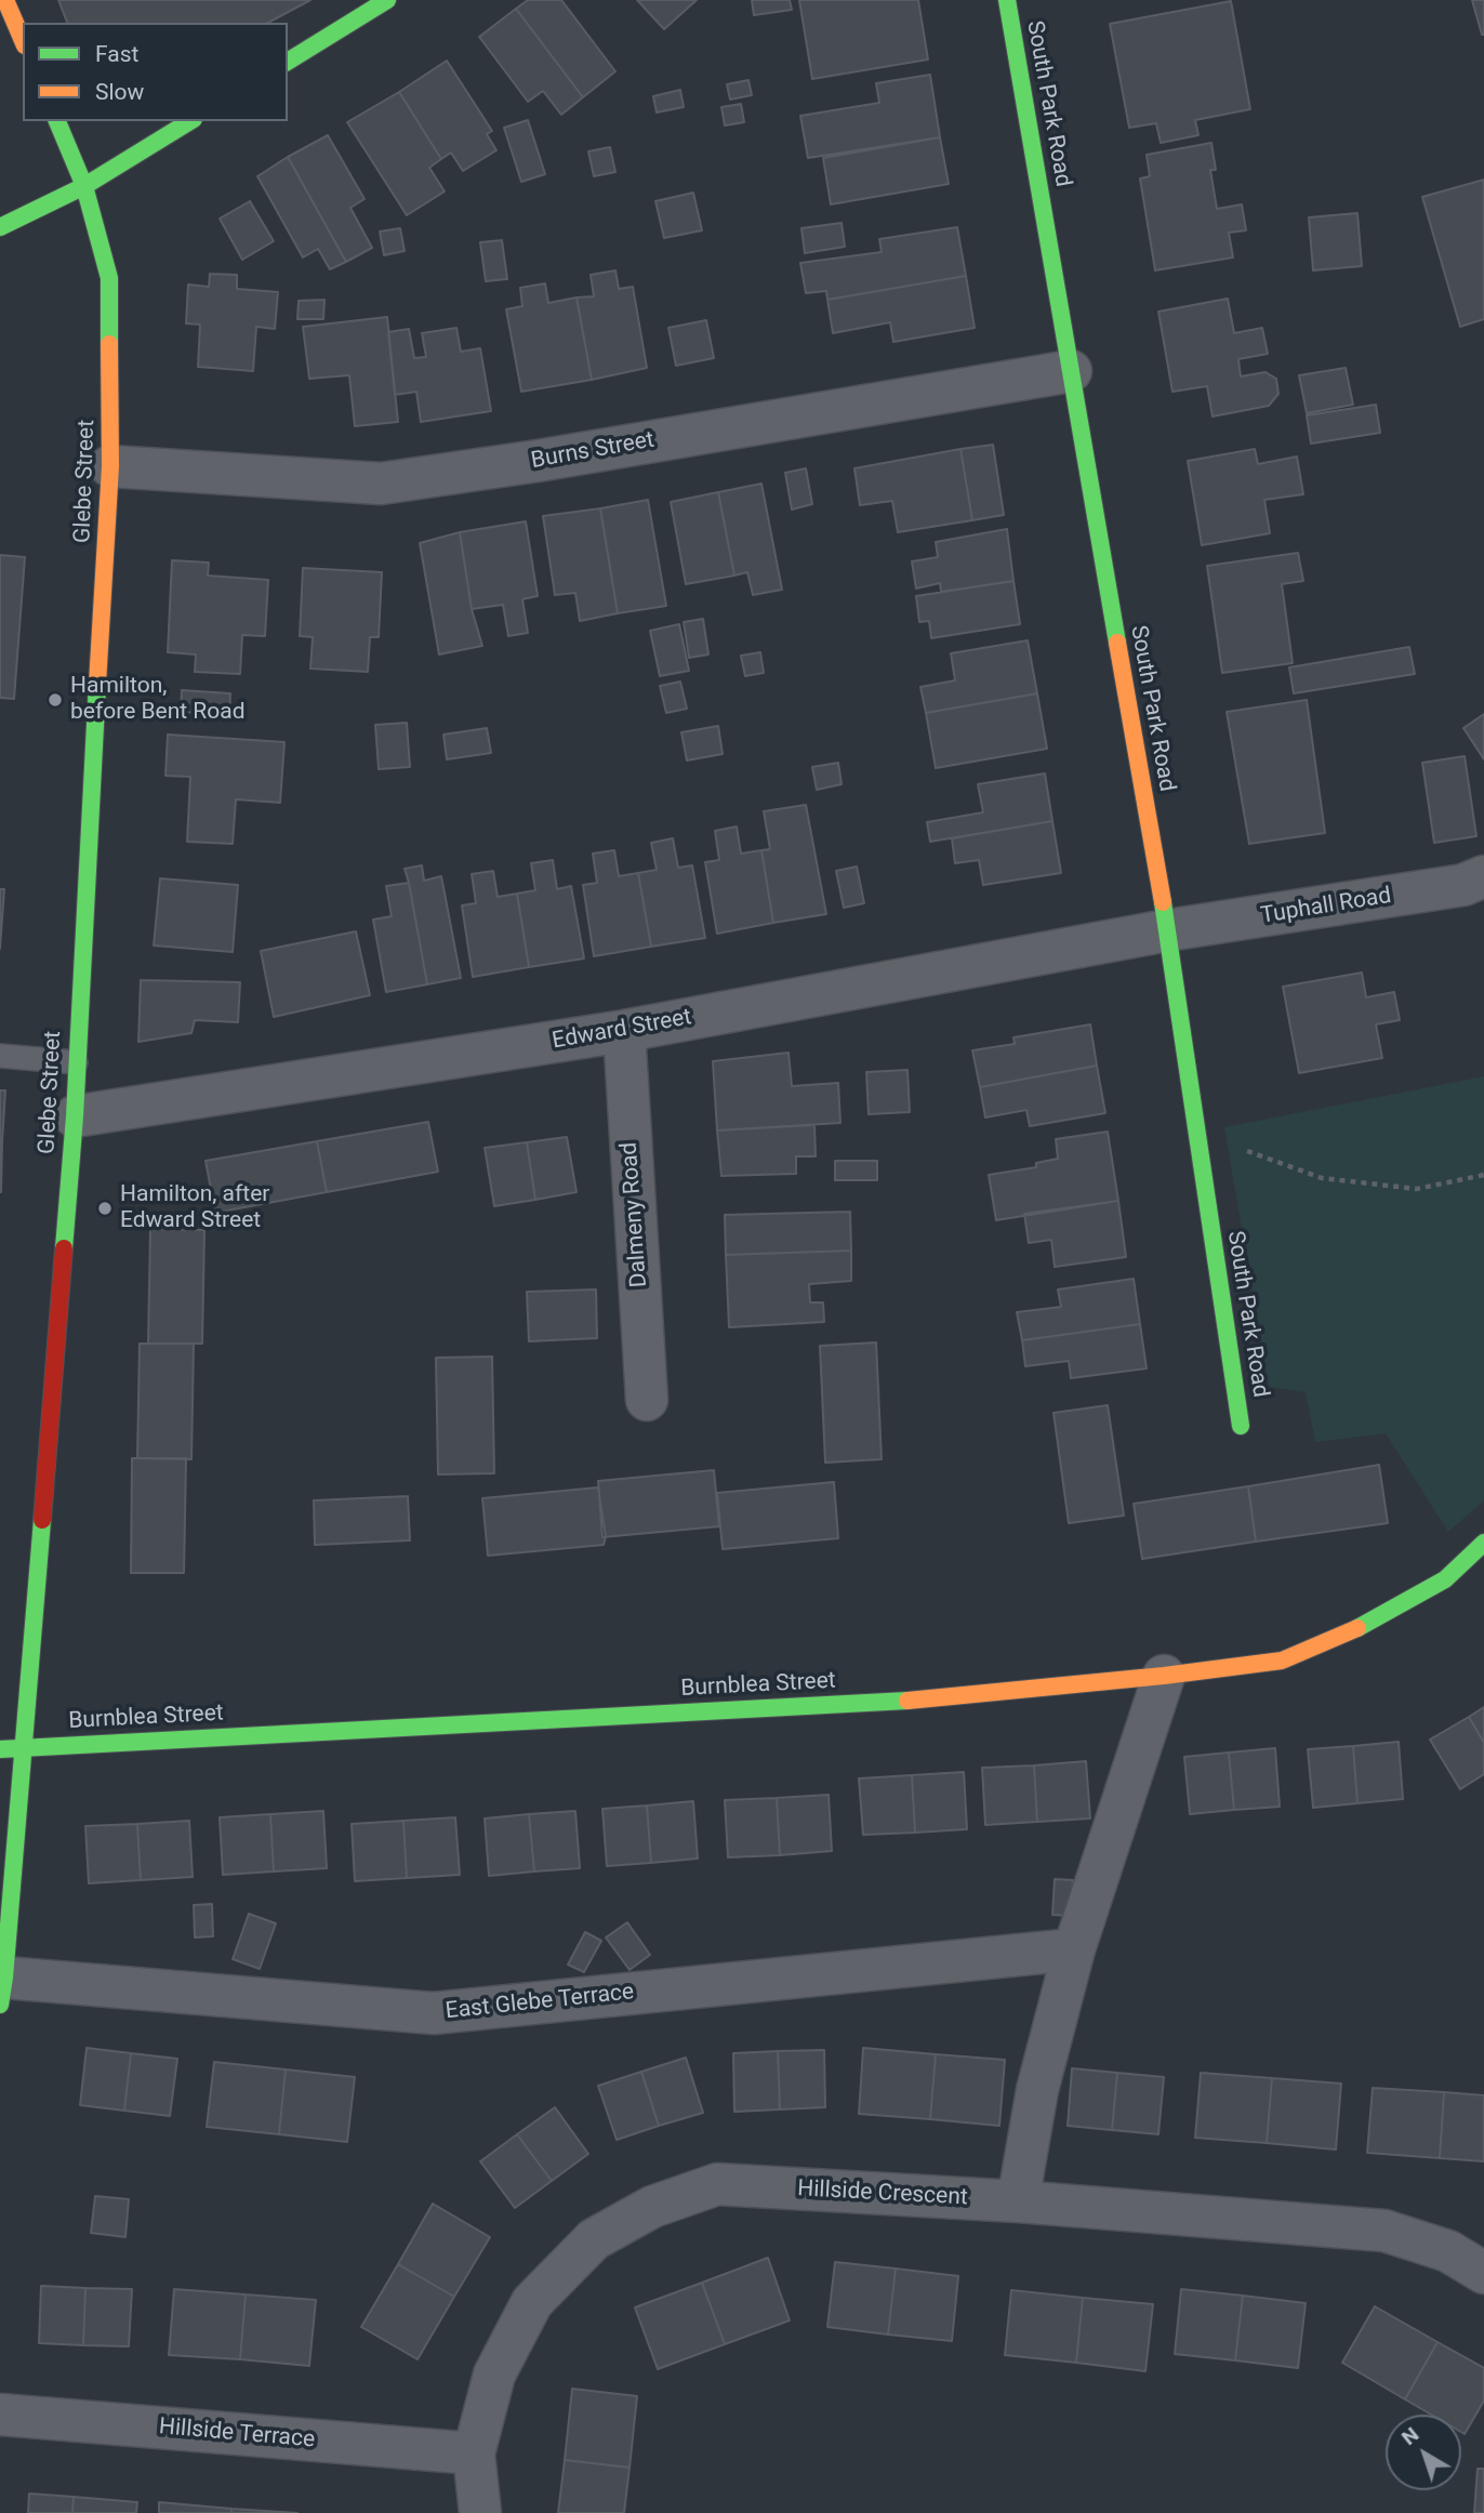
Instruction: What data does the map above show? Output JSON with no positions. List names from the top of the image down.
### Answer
{
  "streets": {
    "street": [
      "South Park Road",
      "Burns Street",
      "Glebe Street",
      "Tuphall Road",
      "Edward Street",
      "Dalmeny Road",
      "Burnblea Street",
      "East Glebe Terrace",
      "Hillside Crescent",
      "Hillside Terrace"
    ]
  },
  "crossings": [
    ["South Park Road", "Burns Street"],
    ["South Park Road", "Tuphall Road"],
    ["South Park Road", "Edward Street"],
    ["Burns Street", "Glebe Street"],
    ["Glebe Street", "Edward Street"],
    ["Glebe Street", "Burnblea Street"],
    ["Glebe Street", "East Glebe Terrace"],
    ["Tuphall Road", "Edward Street"],
    ["Edward Street", "Dalmeny Road"],
    ["Hillside Crescent", "Hillside Terrace"]
  ],
  "places": ["Hamilton, before Bent Road", "Hamilton, after Edward Street"],
  "legend": ["Fast", "Slow"],
  "north": "top left"
}
